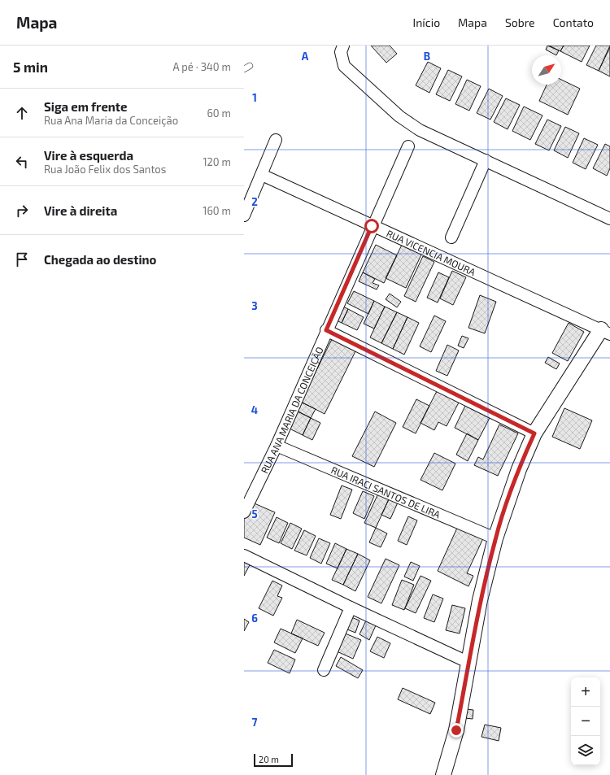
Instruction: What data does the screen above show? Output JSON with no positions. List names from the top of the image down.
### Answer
{
  "streets": {
    "street": ["RUA VICENCIA MOURA", "RUA ANA MARIA DA CONCEIÇÃO", "RUA IRACI SANTOS DE LIRA"]
  },
  "crossings": [
    ["RUA VICENCIA MOURA", "RUA ANA MARIA DA CONCEIÇÃO"],
    ["RUA ANA MARIA DA CONCEIÇÃO", "RUA IRACI SANTOS DE LIRA"]
  ],
  "scale_bar": "20 m",
  "north": "top right",
  "page": {
    "header": "Mapa",
    "nav": [
      "Início",
      "Mapa",
      "Sobre",
      "Contato"
    ],
    "heading": ["5 min", "A pé · 340 m"],
    "list": [
      ["Siga em frente", "Rua Ana Maria da Conceição", "60 m"],
      ["Vire à esquerda", "Rua João Felix dos Santos", "120 m"],
      ["Vire à direita", "160 m"],
      "Chegada ao destino"
    ],
    "map_buttons": ["+", "−"],
    "scale": "20 m"
  },
  "grid": {
    "columns": ["A", "B"],
    "rows": [
      "1",
      "2",
      "3",
      "4",
      "5",
      "6",
      "7"
    ]
  }
}
